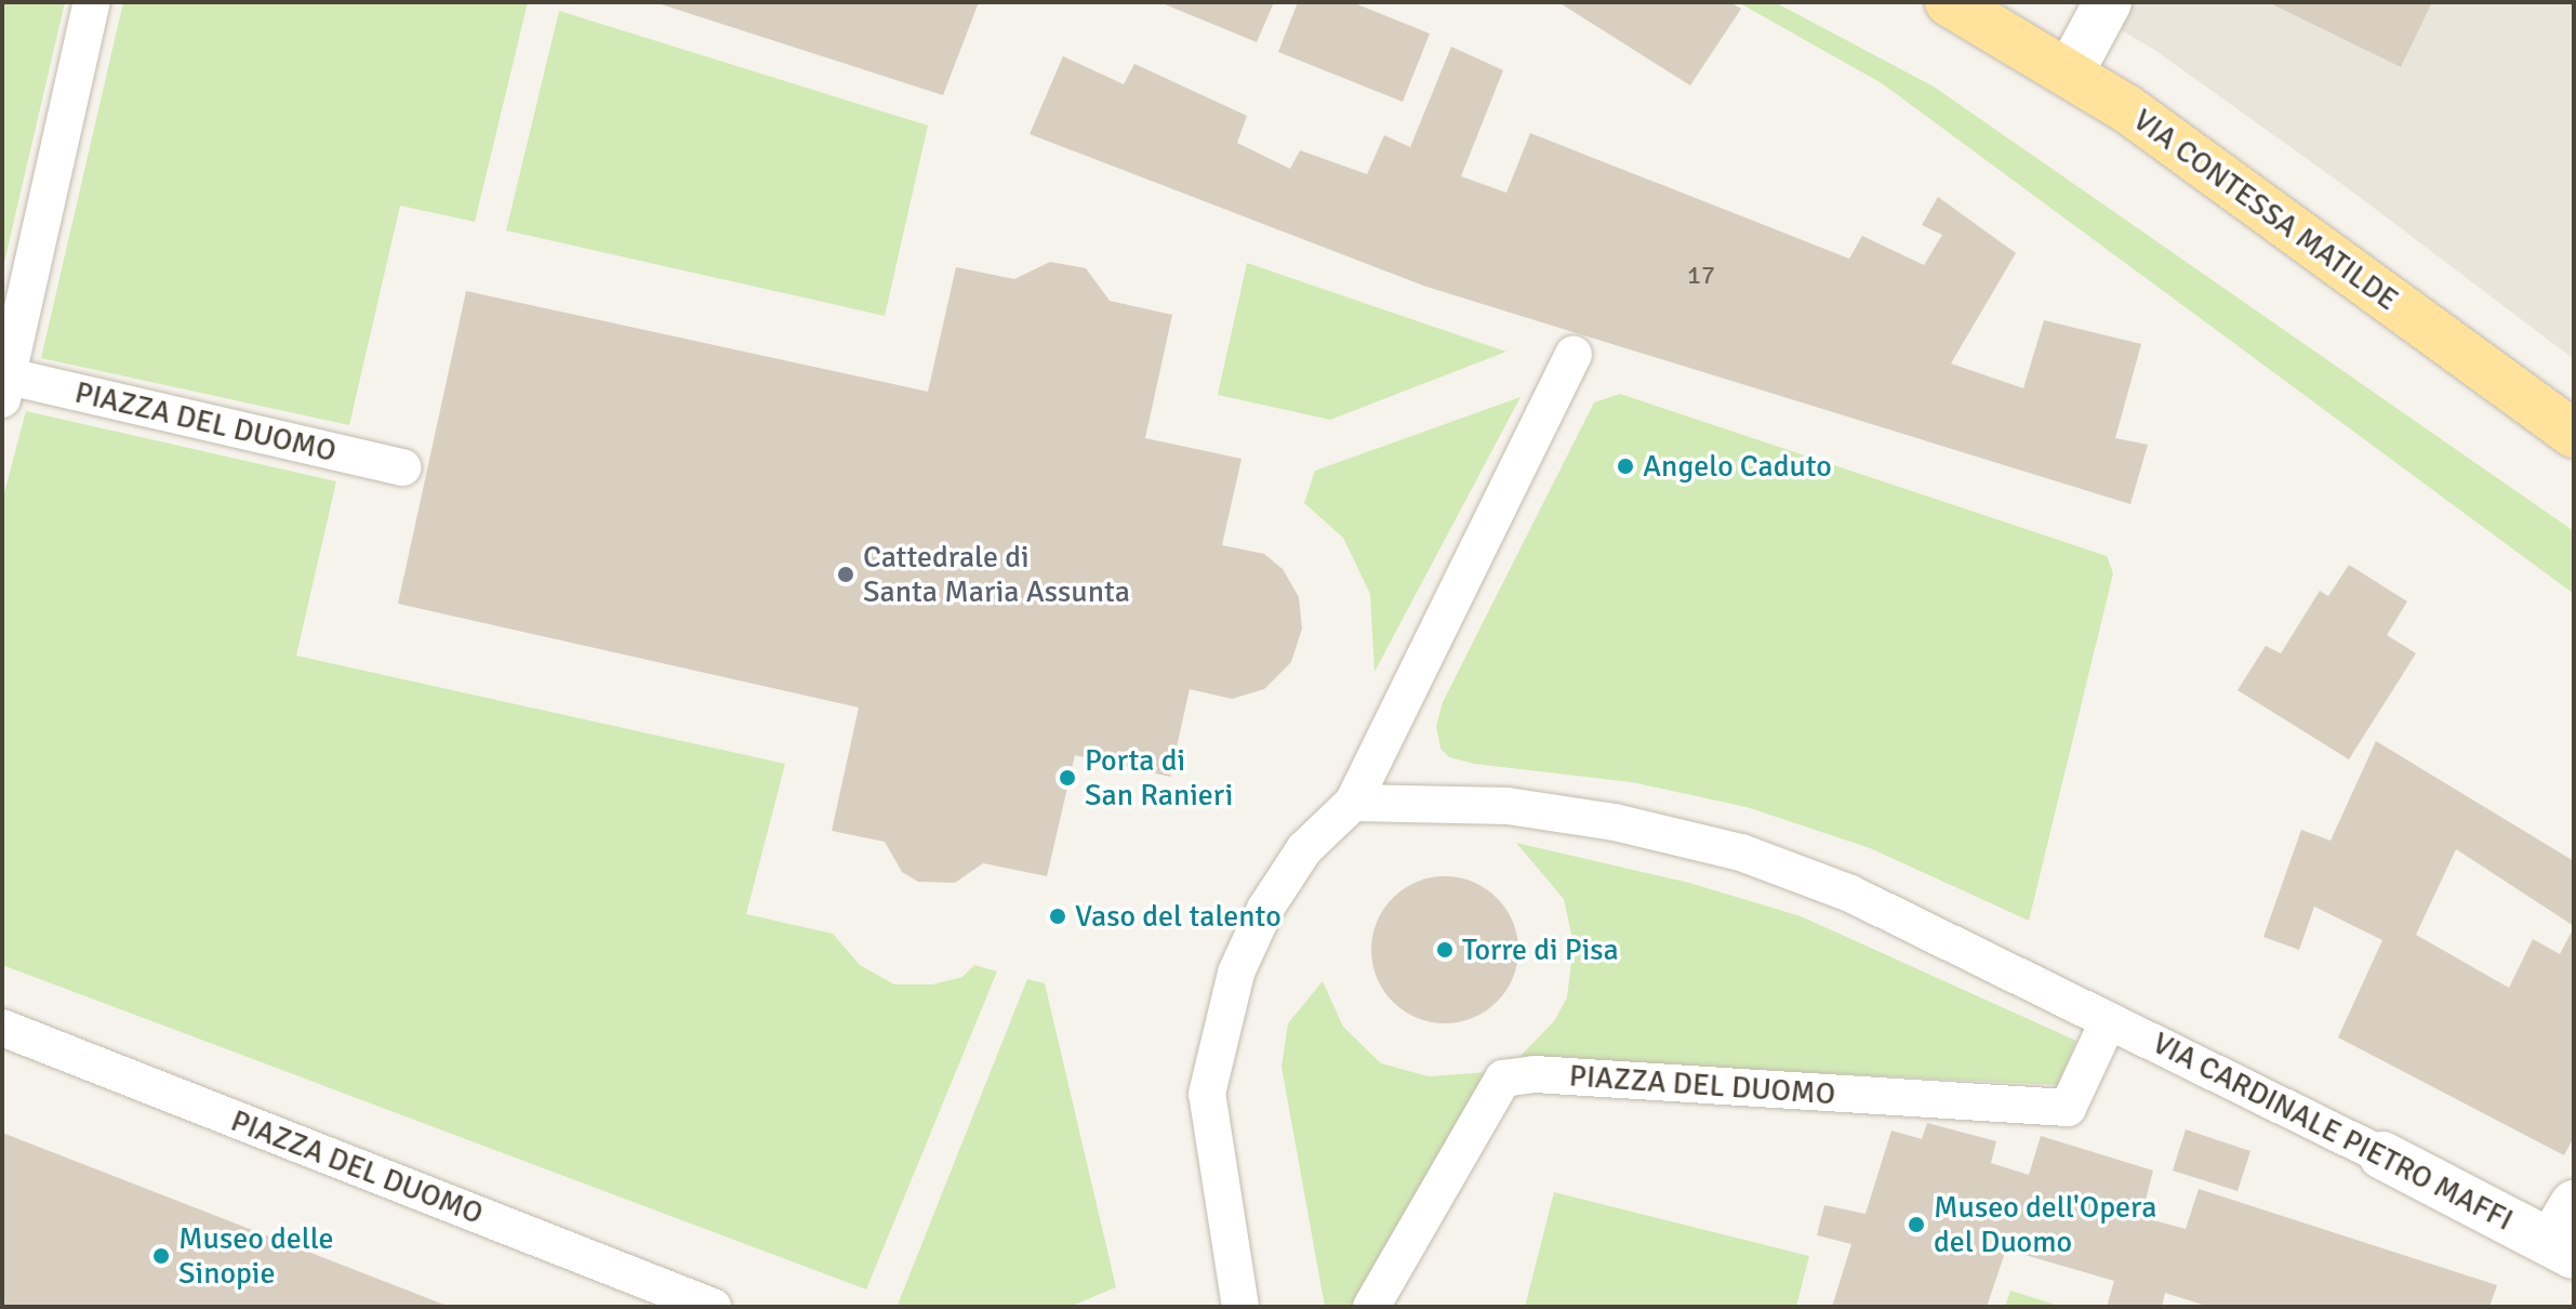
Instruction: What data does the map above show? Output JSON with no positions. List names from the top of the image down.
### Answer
{
  "streets": {
    "main road": ["VIA CONTESSA MATILDE"],
    "street": ["PIAZZA DEL DUOMO", "VIA CARDINALE PIETRO MAFFI"]
  },
  "crossings": [
    ["PIAZZA DEL DUOMO", "VIA CARDINALE PIETRO MAFFI"]
  ],
  "places": [
    "Angelo Caduto",
    "Cattedrale di Santa Maria Assunta",
    "Porta di San Ranieri",
    "Vaso del talento",
    "Torre di Pisa",
    "Museo dell'Opera del Duomo",
    "Museo delle Sinopie"
  ],
  "house_numbers": ["17"]
}
